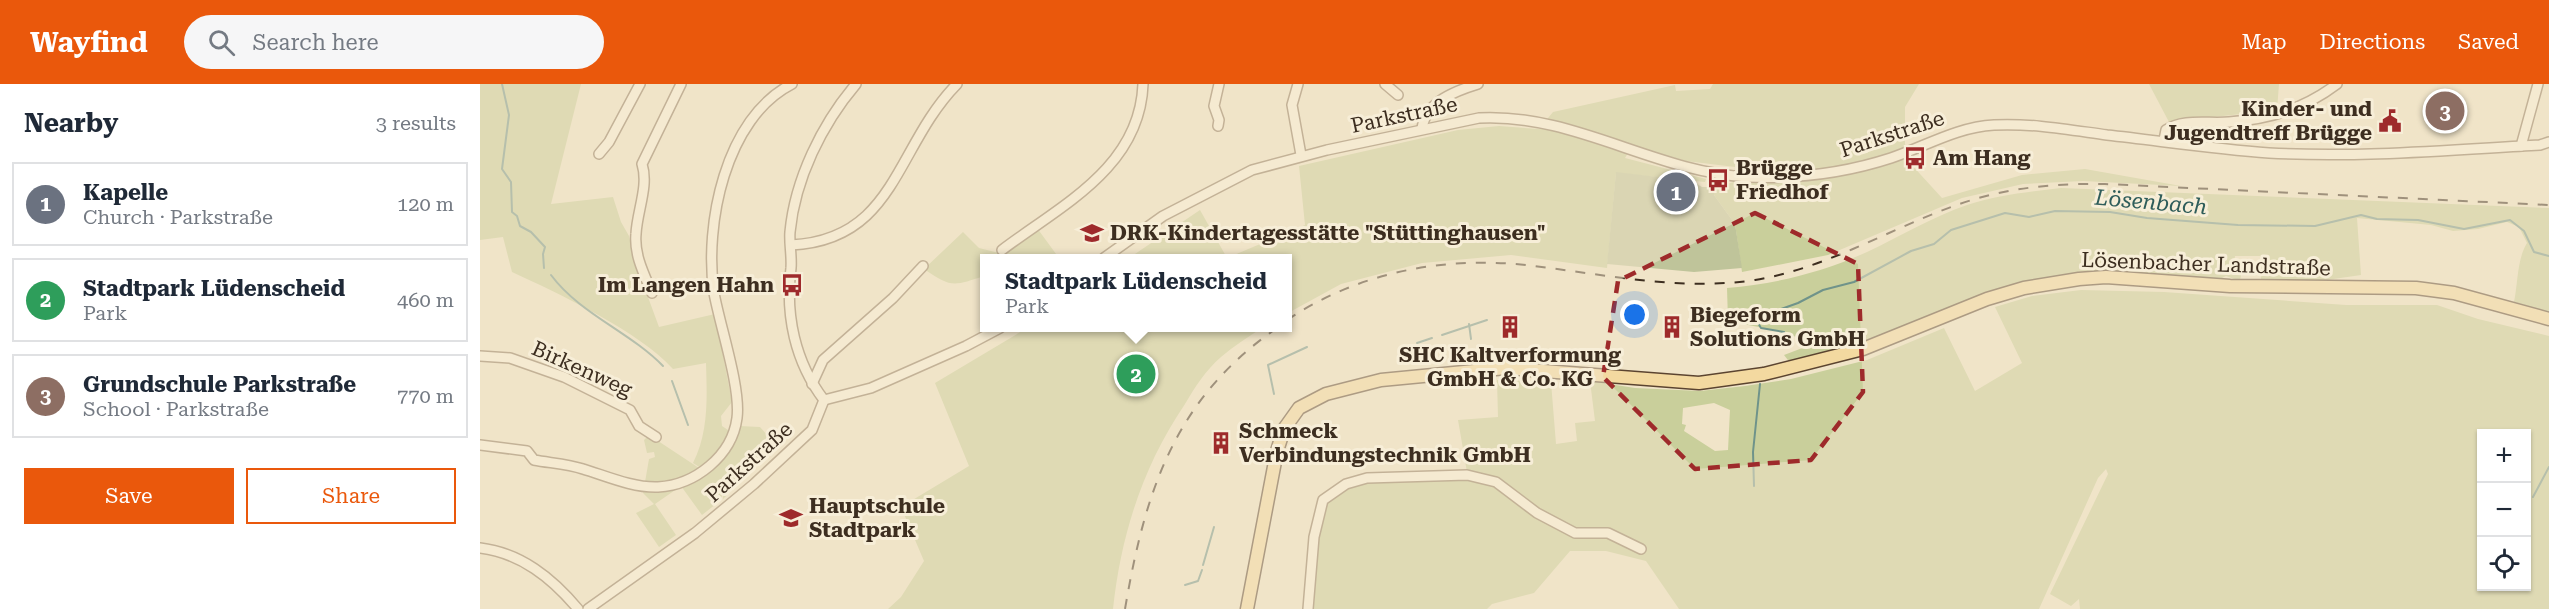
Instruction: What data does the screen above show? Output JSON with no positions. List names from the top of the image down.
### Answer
{
  "streets": {
    "main road": ["Lösenbacher Landstraße"],
    "street": ["Parkstraße", "Birkenweg"]
  },
  "water": ["Lösenbach"],
  "places": {
    "public building": ["Kinder- und Jugendtreff Brügge"],
    "bus stop": ["Am Hang", "Brügge Friedhof", "Im Langen Hahn"],
    "school or university": ["DRK-Kindertagesstätte \"Stüttinghausen\"", "Hauptschule Stadtpark"],
    "building": ["SHC Kaltverformung GmbH & Co. KG", "Biegeform Solutions GmbH", "Schmeck Verbindungstechnik GmbH"]
  },
  "page": {
    "header": "Wayfind",
    "search": "Search here",
    "nav": ["Map", "Directions", "Saved"],
    "heading": ["Nearby", "3 results"],
    "pins": ["3", "1", "2"],
    "list": [
      {
        "mark": "1",
        "name": "Kapelle",
        "note": "Church · Parkstraße",
        "value": "120 m"
      },
      {
        "mark": "2",
        "name": "Stadtpark Lüdenscheid",
        "note": "Park",
        "value": "460 m"
      },
      {
        "mark": "3",
        "name": "Grundschule Parkstraße",
        "note": "School · Parkstraße",
        "value": "770 m"
      }
    ],
    "popup": ["Stadtpark Lüdenscheid", "Park"],
    "map_buttons": ["+", "−"],
    "buttons": ["Save", "Share"]
  }
}
